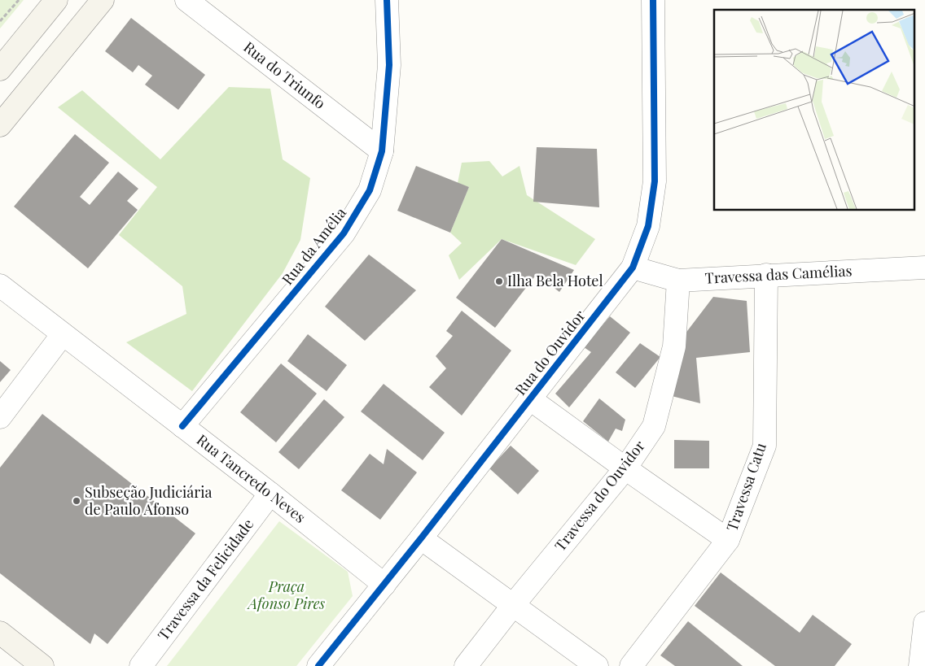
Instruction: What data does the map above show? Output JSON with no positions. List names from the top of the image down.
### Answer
{
  "streets": {
    "street": [
      "Rua do Triunfo",
      "Rua da Amélia",
      "Travessa das Camélias",
      "Rua do Ouvidor",
      "Rua Tancredo Neves",
      "Travessa Catu",
      "Travessa do Ouvidor",
      "Travessa da Felicidade"
    ]
  },
  "crossings": [
    ["Rua do Triunfo", "Rua da Amélia"],
    ["Rua da Amélia", "Rua Tancredo Neves"],
    ["Travessa das Camélias", "Rua do Ouvidor"],
    ["Travessa das Camélias", "Travessa Catu"],
    ["Travessa das Camélias", "Travessa do Ouvidor"],
    ["Rua do Ouvidor", "Rua Tancredo Neves"],
    ["Rua Tancredo Neves", "Travessa da Felicidade"]
  ],
  "parks": ["Praça Afonso Pires"],
  "places": ["Ilha Bela Hotel", "Subseção Judiciária de Paulo Afonso"]
}
